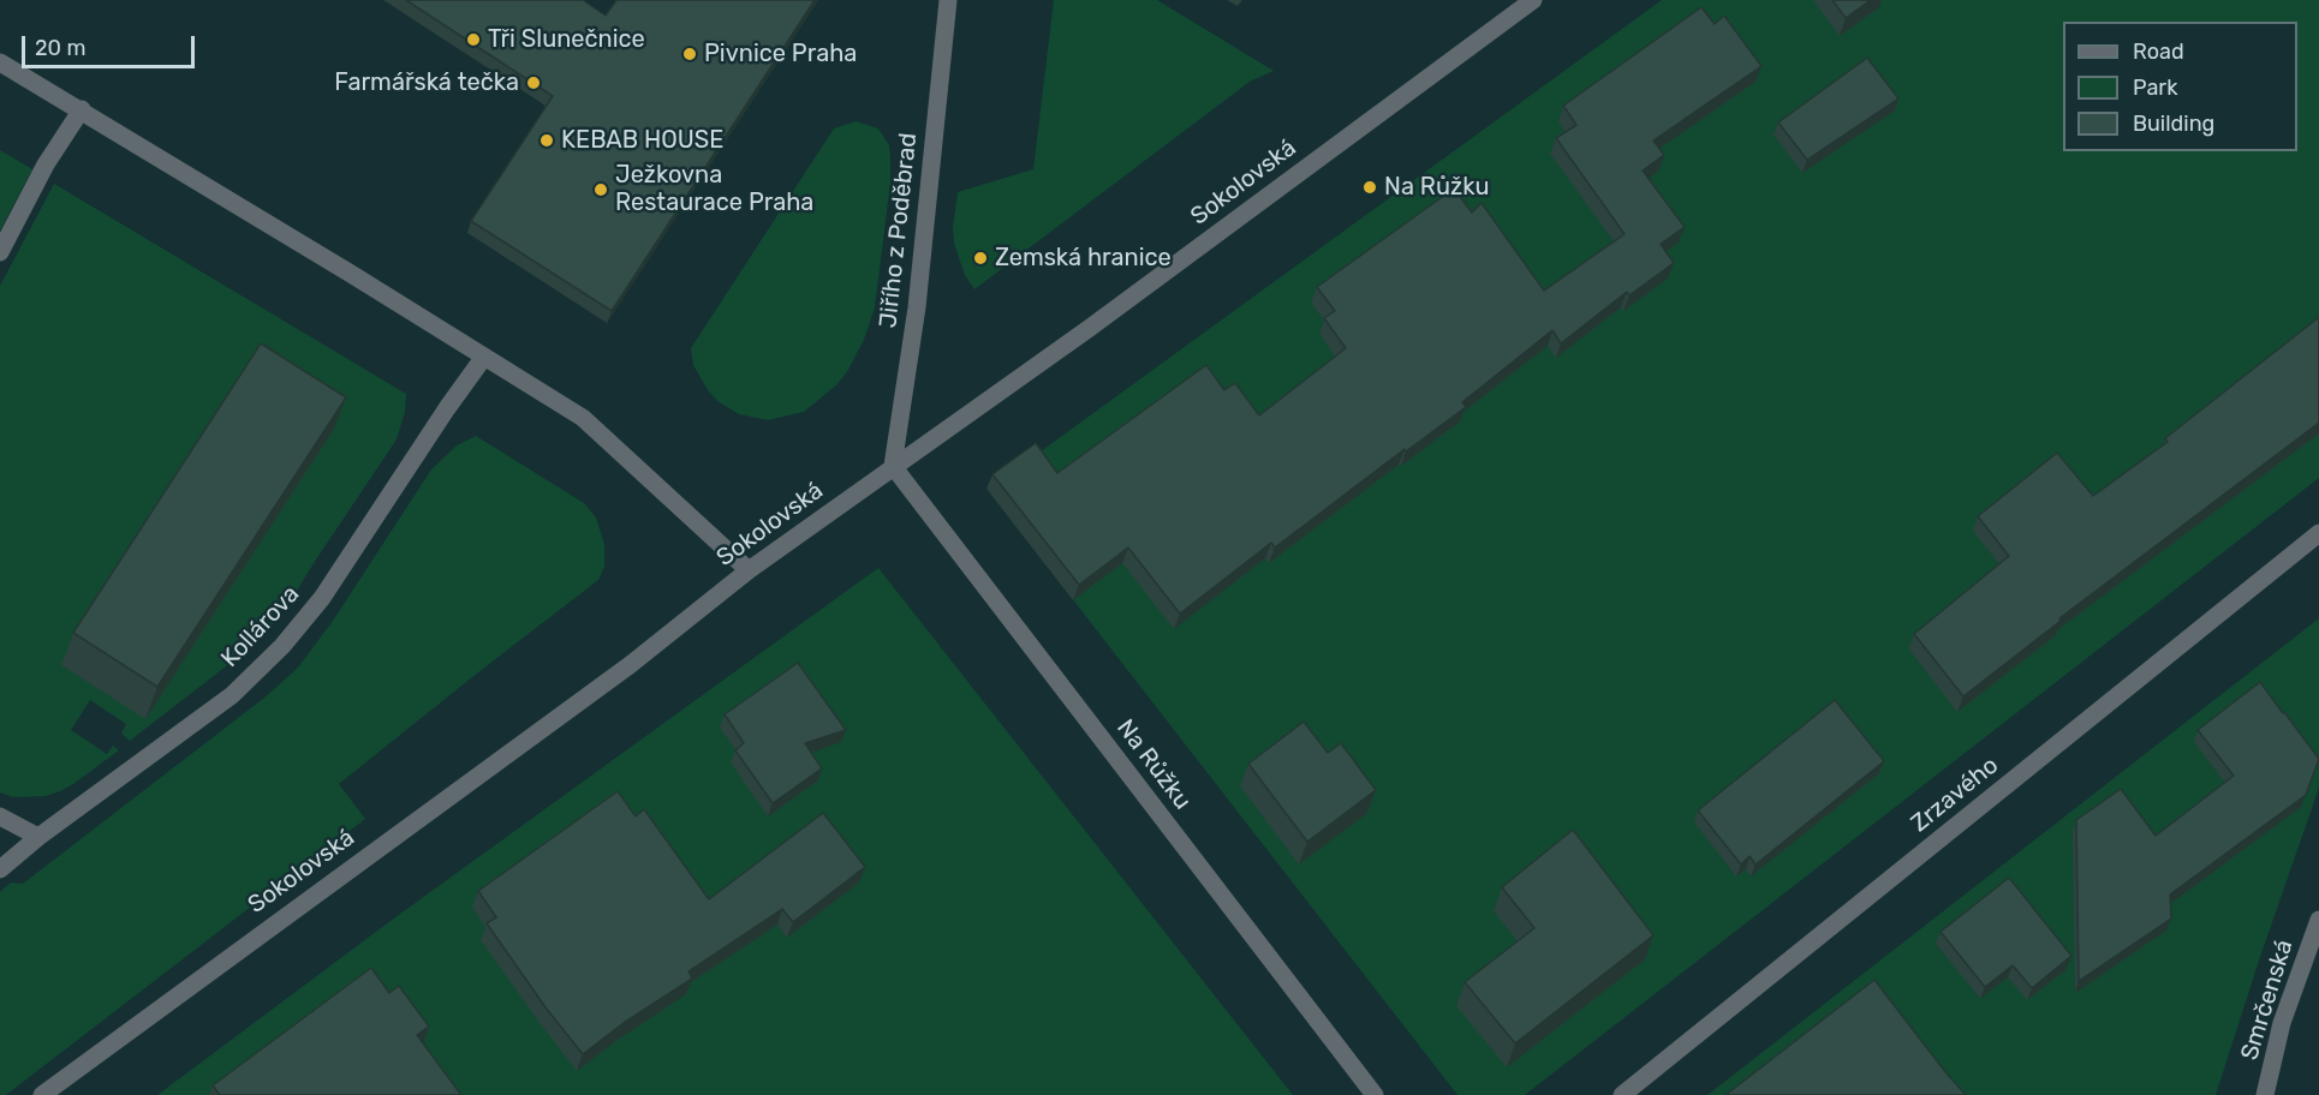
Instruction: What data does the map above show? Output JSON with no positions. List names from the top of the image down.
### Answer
{
  "streets": {
    "street": [
      "Sokolovská",
      "Jiřího z Poděbrad",
      "Kollárova",
      "Na Růžku",
      "Zrzavého",
      "Smrčenská"
    ]
  },
  "crossings": [
    ["Sokolovská", "Jiřího z Poděbrad"],
    ["Sokolovská", "Na Růžku"],
    ["Jiřího z Poděbrad", "Na Růžku"]
  ],
  "places": [
    "Tři Slunečnice",
    "Pivnice Praha",
    "Farmářská tečka",
    "KEBAB HOUSE",
    "Na Růžku",
    "Ježkovna Restaurace Praha",
    "Zemská hranice"
  ],
  "legend": ["Road", "Park", "Building"],
  "scale_bar": "20 m"
}
